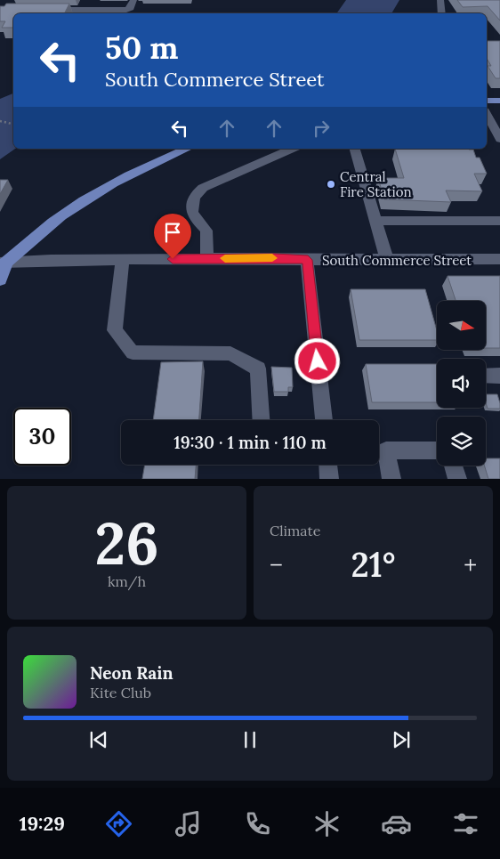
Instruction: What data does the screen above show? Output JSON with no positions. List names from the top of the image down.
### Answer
{
  "streets": {
    "street": ["South Commerce Street"]
  },
  "places": ["Central Fire Station"],
  "north": "right",
  "page": {
    "turn": ["50 m", "South Commerce Street"],
    "limit": "30",
    "trip": "19:30 · 1 min · 110 m",
    "tile": [
      ["26", "km/h"],
      "Climate"
    ],
    "heat": ["−", "21°", "+"],
    "song": ["Neon Rain", "Kite Club"],
    "tabs": "19:29"
  }
}
